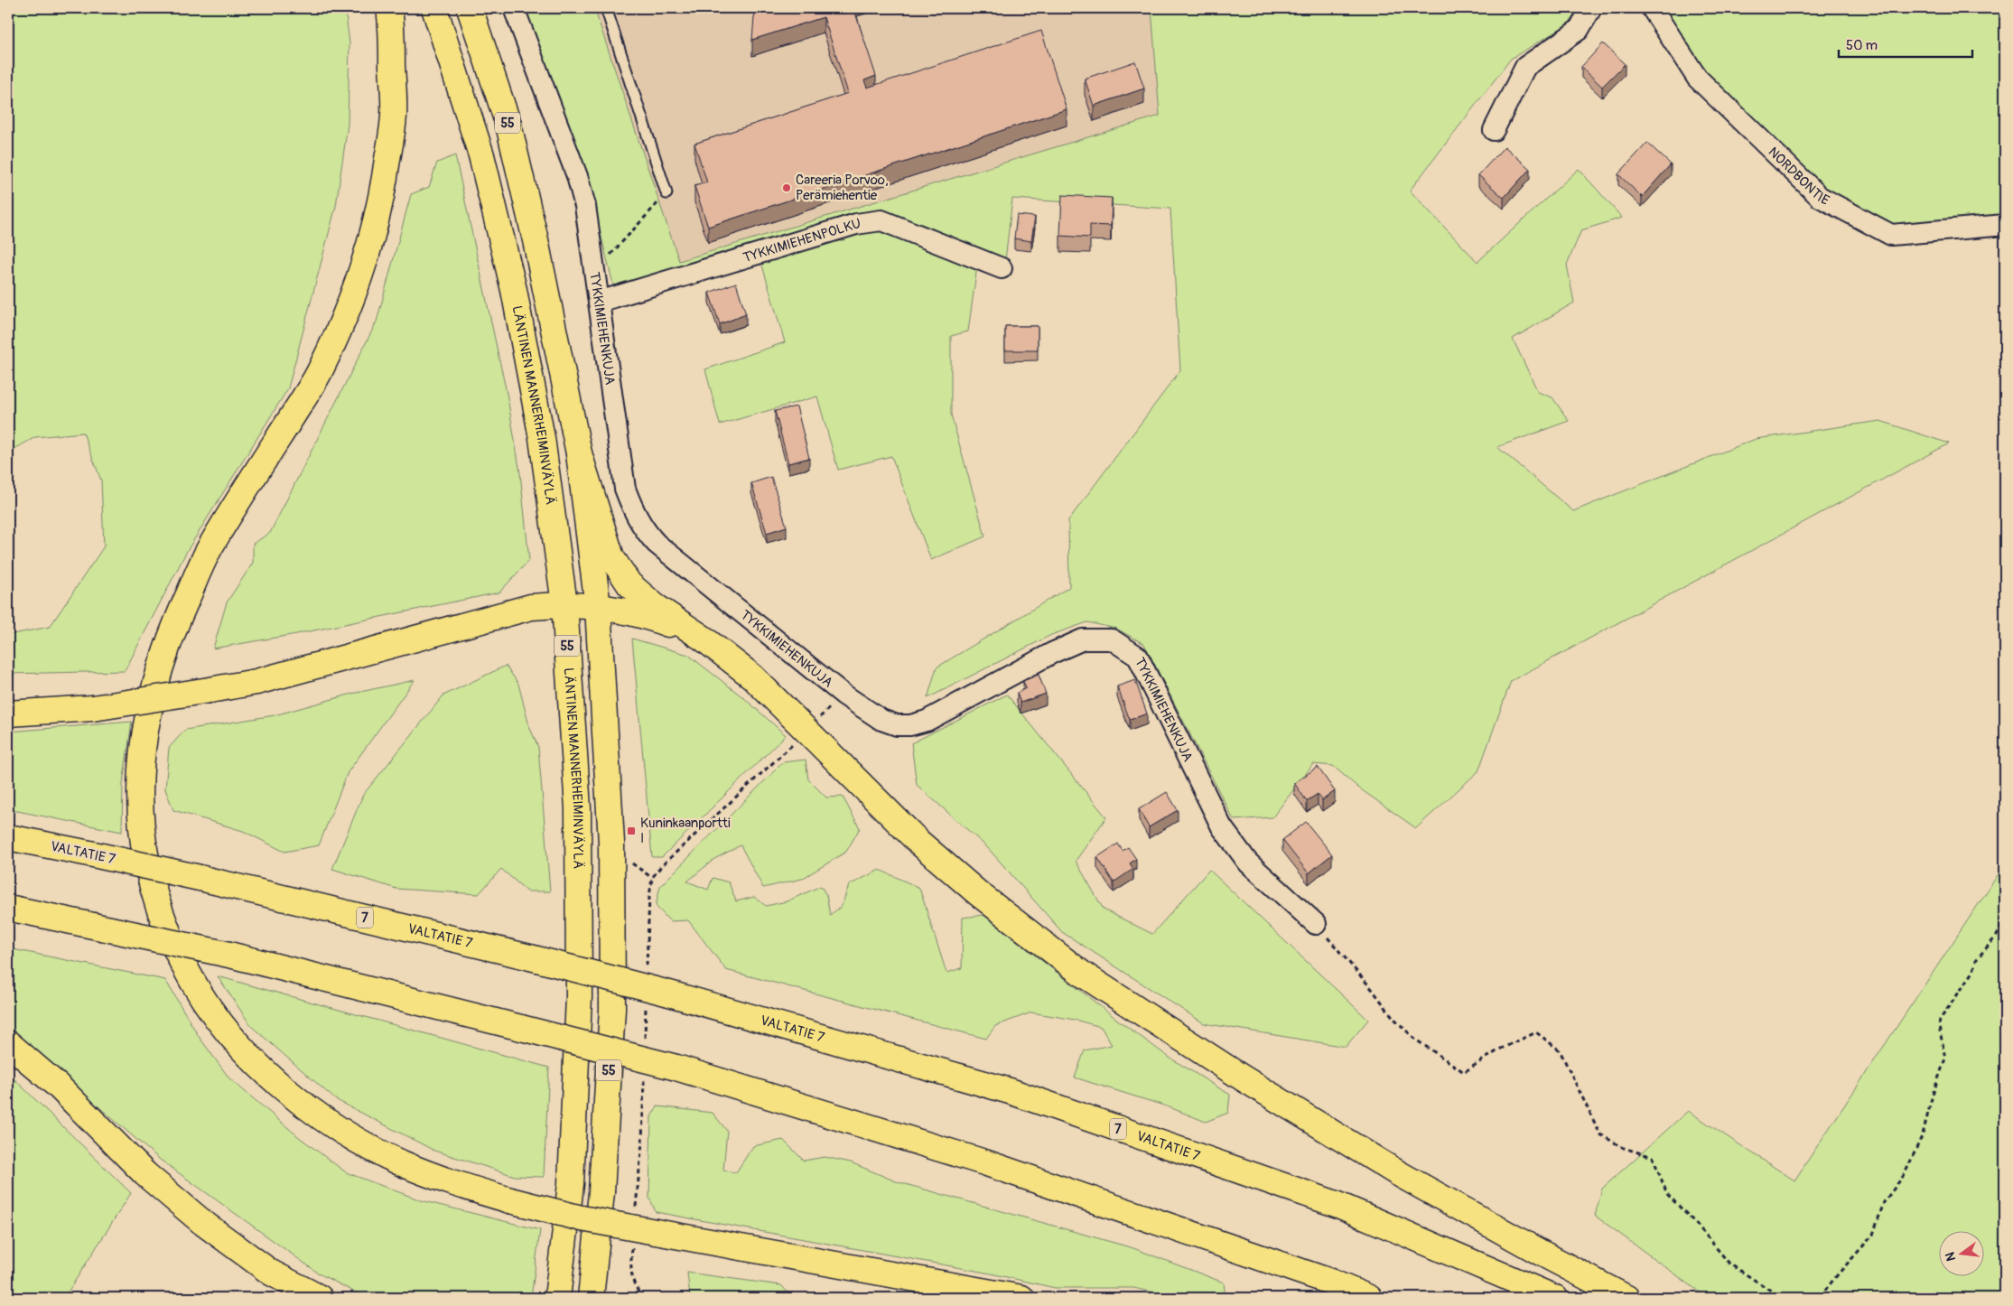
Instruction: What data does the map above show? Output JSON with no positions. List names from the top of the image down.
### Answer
{
  "streets": {
    "main road": [
      "55",
      "LÄNTINEN MANNERHEIMINVÄYLÄ",
      "VALTATIE 7",
      "7"
    ],
    "street": ["NORDBONTIE", "TYKKIMIEHENPOLKU", "TYKKIMIEHENKUJA"]
  },
  "crossings": [
    ["TYKKIMIEHENPOLKU", "TYKKIMIEHENKUJA"]
  ],
  "places": {
    "other": ["Careeria Porvoo, Perämiehentie"],
    "transit": ["Kuninkaanportti I"]
  },
  "scale_bar": "50 m",
  "north": "left"
}
